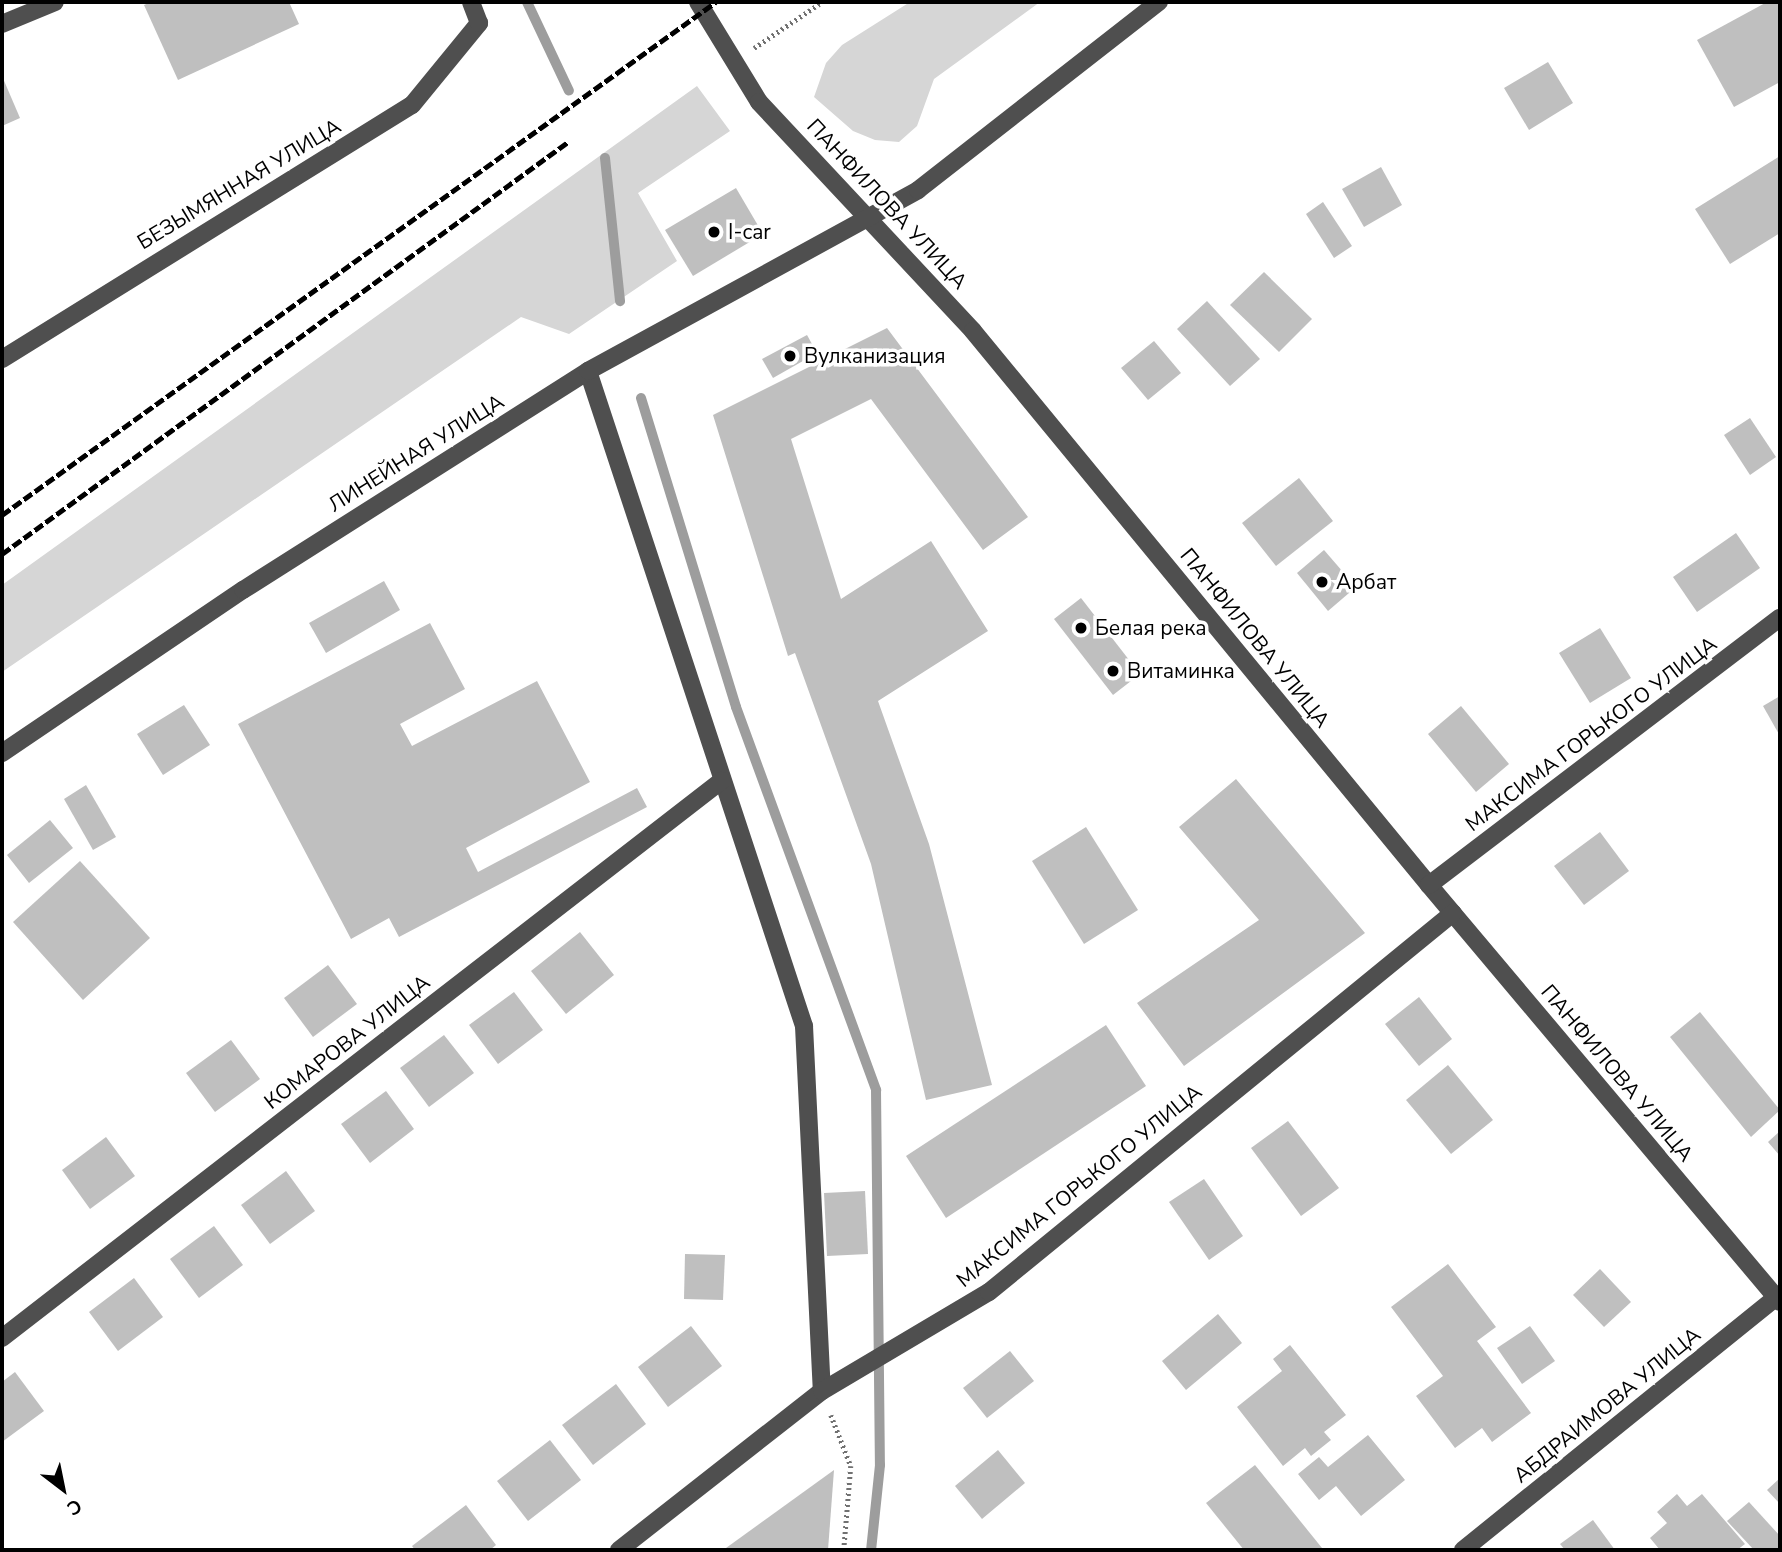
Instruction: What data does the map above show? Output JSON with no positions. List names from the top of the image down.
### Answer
{
  "streets": {
    "street": [
      "БЕЗЫМЯННАЯ УЛИЦА",
      "ПАНФИЛОВА УЛИЦА",
      "ЛИНЕЙНАЯ УЛИЦА",
      "МАКСИМА ГОРЬКОГО УЛИЦА",
      "КОМАРОВА УЛИЦА",
      "АБДРАИМОВА УЛИЦА"
    ]
  },
  "crossings": [
    ["ПАНФИЛОВА УЛИЦА", "ЛИНЕЙНАЯ УЛИЦА"],
    ["ПАНФИЛОВА УЛИЦА", "МАКСИМА ГОРЬКОГО УЛИЦА"],
    ["ПАНФИЛОВА УЛИЦА", "АБДРАИМОВА УЛИЦА"]
  ],
  "places": [
    "I-car",
    "Вулканизация",
    "Арбат",
    "Белая река",
    "Витаминка"
  ],
  "north": "bottom right"
}
